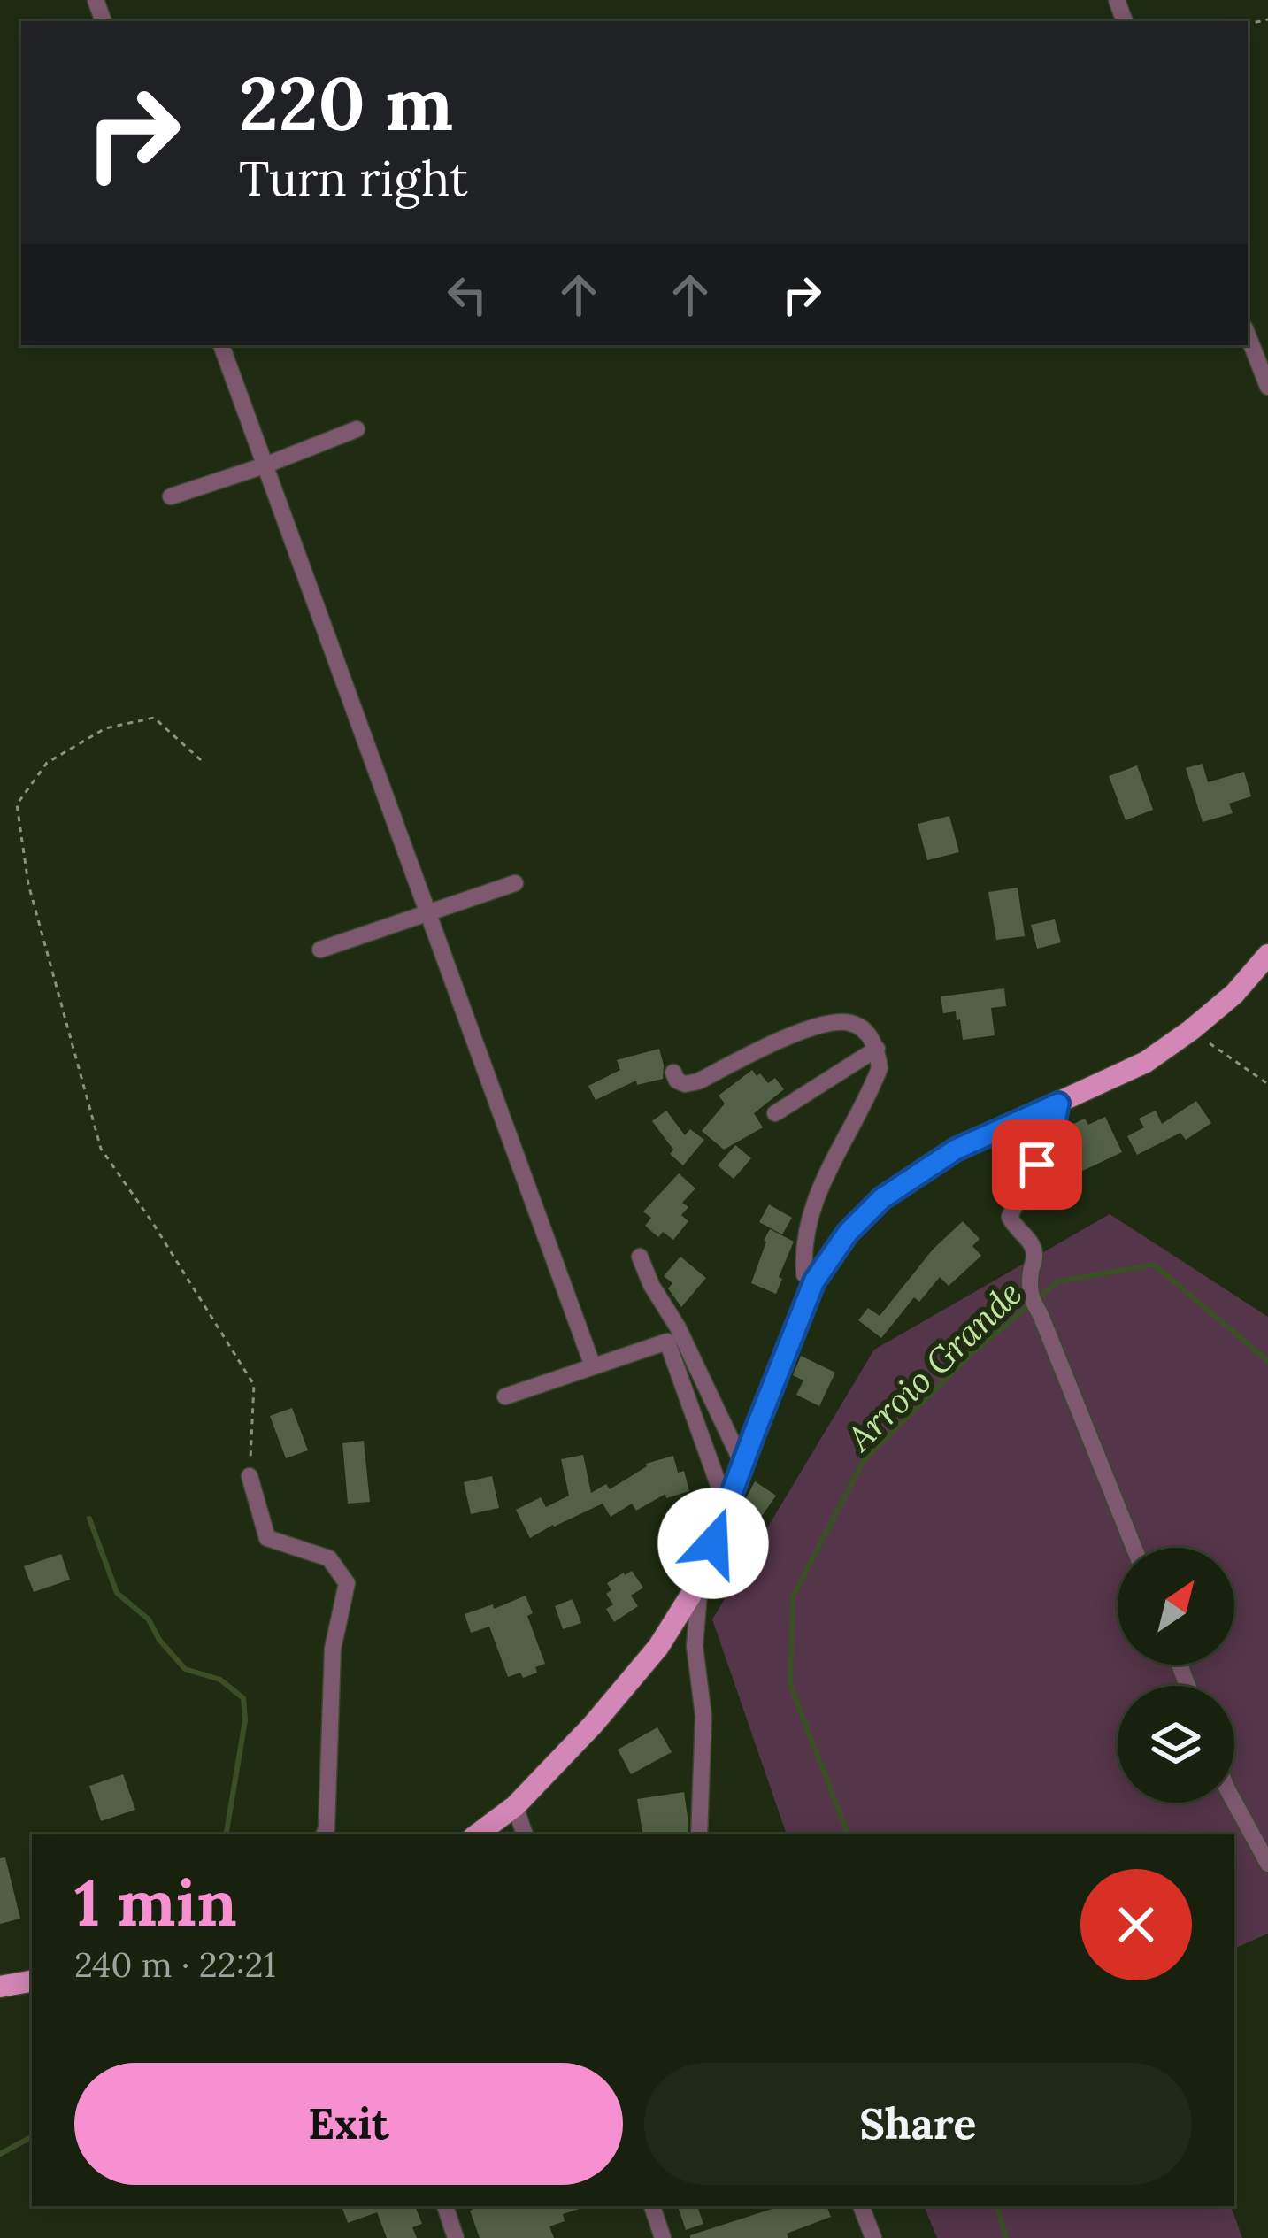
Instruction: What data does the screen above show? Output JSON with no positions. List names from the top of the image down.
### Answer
{
  "water": ["Arroio Grande"],
  "north": "top right",
  "page": {
    "turn": ["220 m", "Turn right"],
    "heading": ["1 min", "240 m · 22:21"],
    "buttons": ["Exit", "Share"]
  }
}
